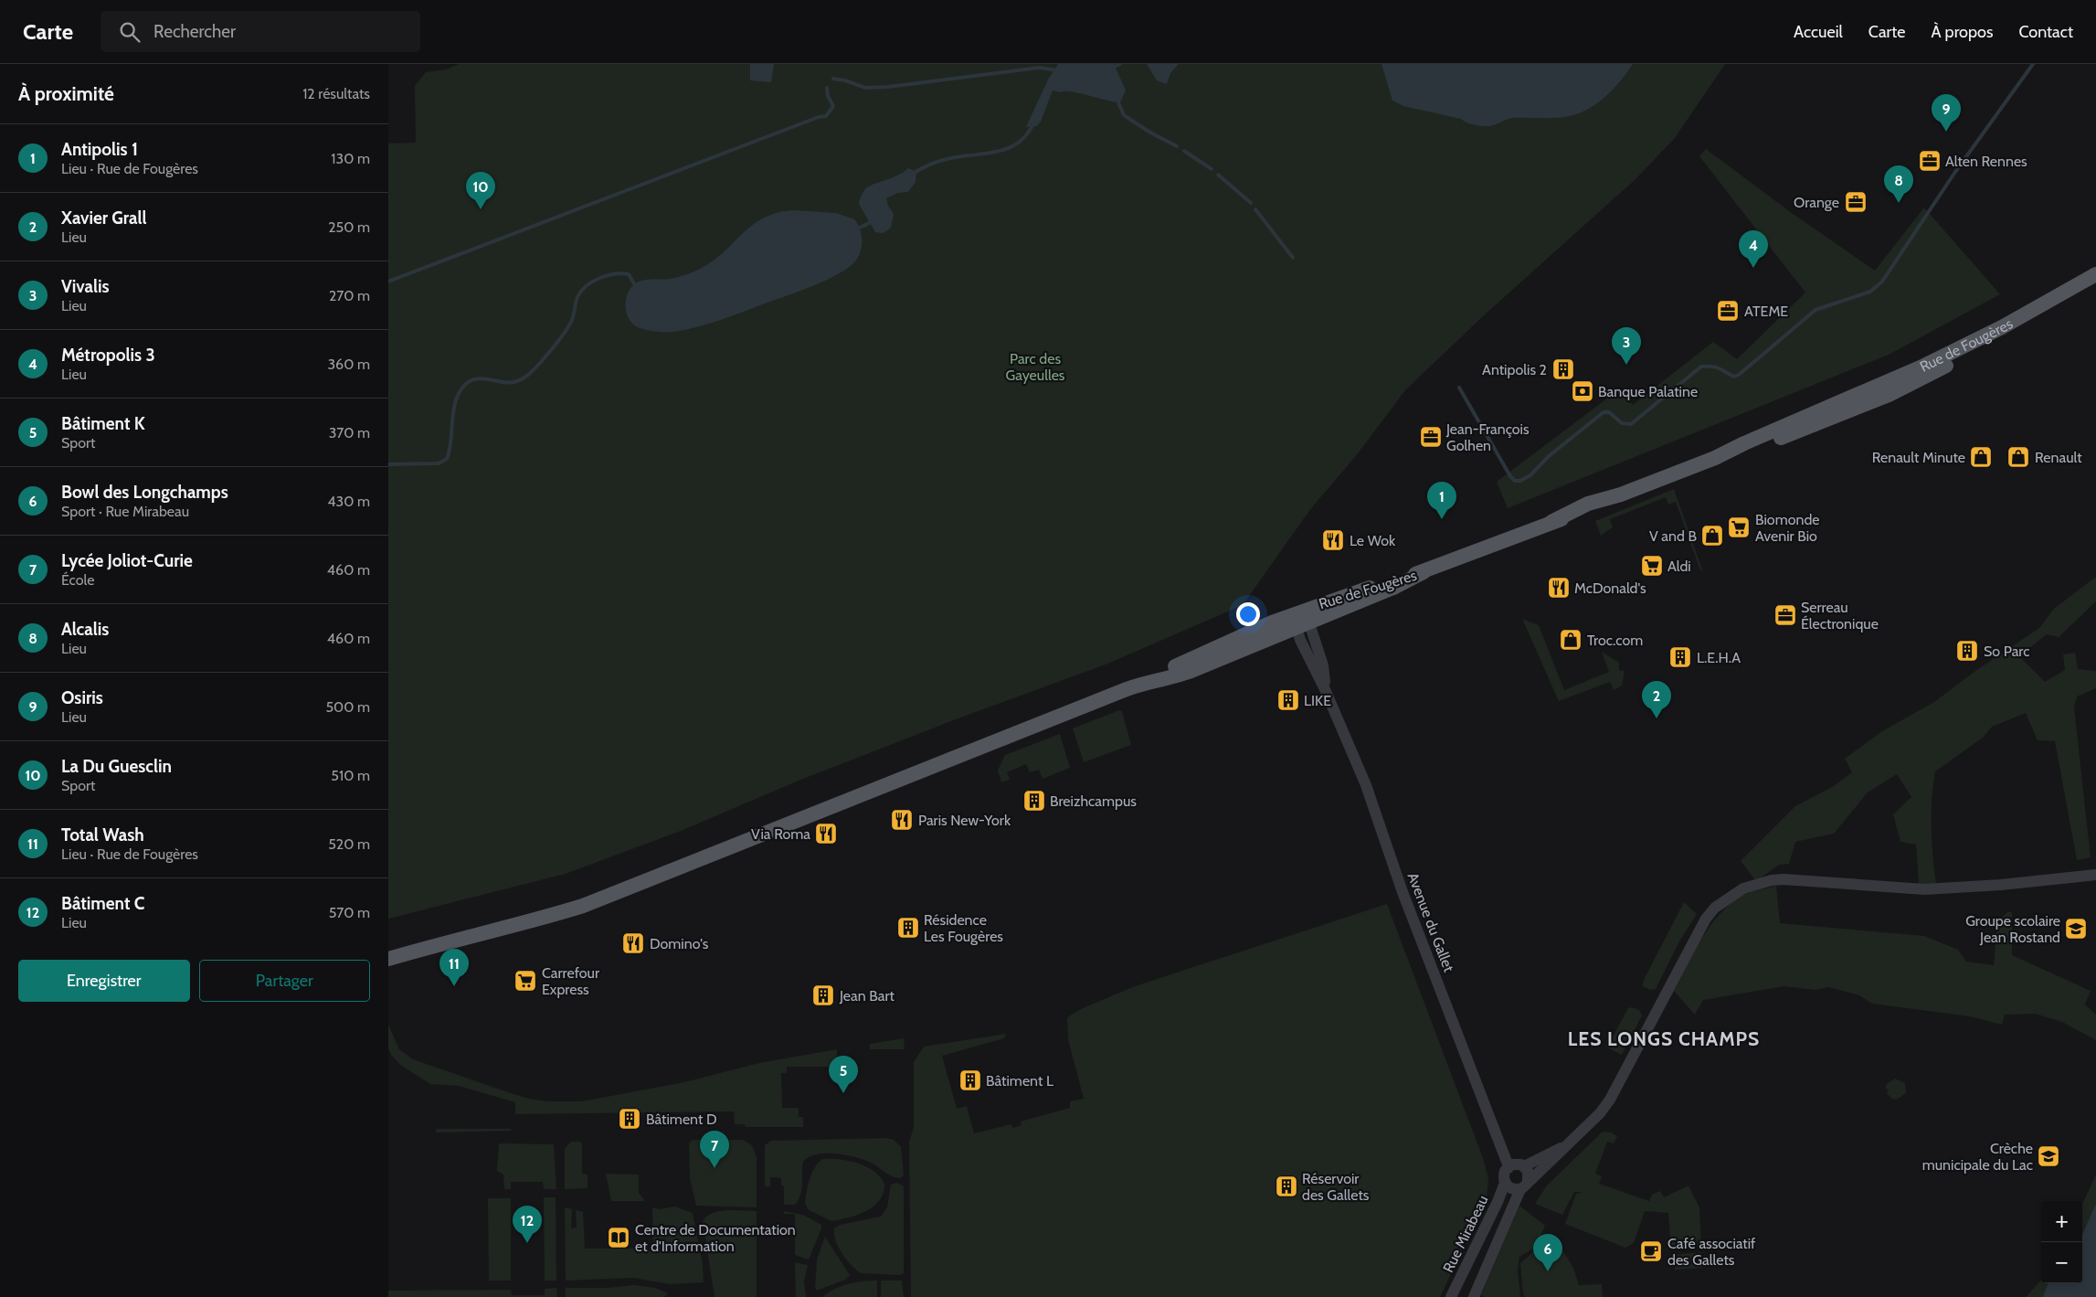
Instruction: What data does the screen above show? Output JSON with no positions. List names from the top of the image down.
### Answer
{
  "streets": {
    "main road": ["Rue de Fougères"],
    "street": ["Avenue du Gallet", "Rue Mirabeau"]
  },
  "crossings": [
    ["Rue de Fougères", "Avenue du Gallet"],
    ["Avenue du Gallet", "Rue Mirabeau"]
  ],
  "districts": ["LES LONGS CHAMPS"],
  "parks": ["Parc des Gayeulles"],
  "places": {
    "office": [
      "Alten Rennes",
      "Orange",
      "ATEME",
      "Jean-François Golhen",
      "Serreau Électronique"
    ],
    "building": [
      "Antipolis 2",
      "So Parc",
      "L.E.H.A",
      "LIKE",
      "Breizhcampus",
      "Résidence Les Fougères",
      "Jean Bart",
      "Bâtiment L",
      "Bâtiment D",
      "Réservoir des Gallets"
    ],
    "bank": ["Banque Palatine"],
    "shop": [
      "Renault Minute",
      "Renault",
      "V and B",
      "Troc.com"
    ],
    "supermarket": ["Biomonde Avenir Bio", "Aldi", "Carrefour Express"],
    "restaurant": [
      "Le Wok",
      "McDonald's",
      "Paris New-York",
      "Via Roma",
      "Domino's"
    ],
    "school or university": ["Groupe scolaire Jean Rostand", "Crèche municipale du Lac"],
    "library": ["Centre de Documentation et d'Information"],
    "cafe": ["Café associatif des Gallets"]
  },
  "page": {
    "header": "Carte",
    "search": "Rechercher",
    "nav": [
      "Accueil",
      "Carte",
      "À propos",
      "Contact"
    ],
    "heading": ["À proximité", "12 résultats"],
    "pins": [
      "9",
      "8",
      "10",
      "4",
      "3",
      "1",
      "2",
      "11",
      "5",
      "7",
      "12",
      "6"
    ],
    "list": [
      {
        "mark": "1",
        "name": "Antipolis 1",
        "note": "Lieu · Rue de Fougères",
        "value": "130 m"
      },
      {
        "mark": "2",
        "name": "Xavier Grall",
        "note": "Lieu",
        "value": "250 m"
      },
      {
        "mark": "3",
        "name": "Vivalis",
        "note": "Lieu",
        "value": "270 m"
      },
      {
        "mark": "4",
        "name": "Métropolis 3",
        "note": "Lieu",
        "value": "360 m"
      },
      {
        "mark": "5",
        "name": "Bâtiment K",
        "note": "Sport",
        "value": "370 m"
      },
      {
        "mark": "6",
        "name": "Bowl des Longchamps",
        "note": "Sport · Rue Mirabeau",
        "value": "430 m"
      },
      {
        "mark": "7",
        "name": "Lycée Joliot-Curie",
        "note": "École",
        "value": "460 m"
      },
      {
        "mark": "8",
        "name": "Alcalis",
        "note": "Lieu",
        "value": "460 m"
      },
      {
        "mark": "9",
        "name": "Osiris",
        "note": "Lieu",
        "value": "500 m"
      },
      {
        "mark": "10",
        "name": "La Du Guesclin",
        "note": "Sport",
        "value": "510 m"
      },
      {
        "mark": "11",
        "name": "Total Wash",
        "note": "Lieu · Rue de Fougères",
        "value": "520 m"
      },
      {
        "mark": "12",
        "name": "Bâtiment C",
        "note": "Lieu",
        "value": "570 m"
      }
    ],
    "buttons": ["Enregistrer", "Partager"],
    "map_buttons": ["+", "−"]
  }
}
